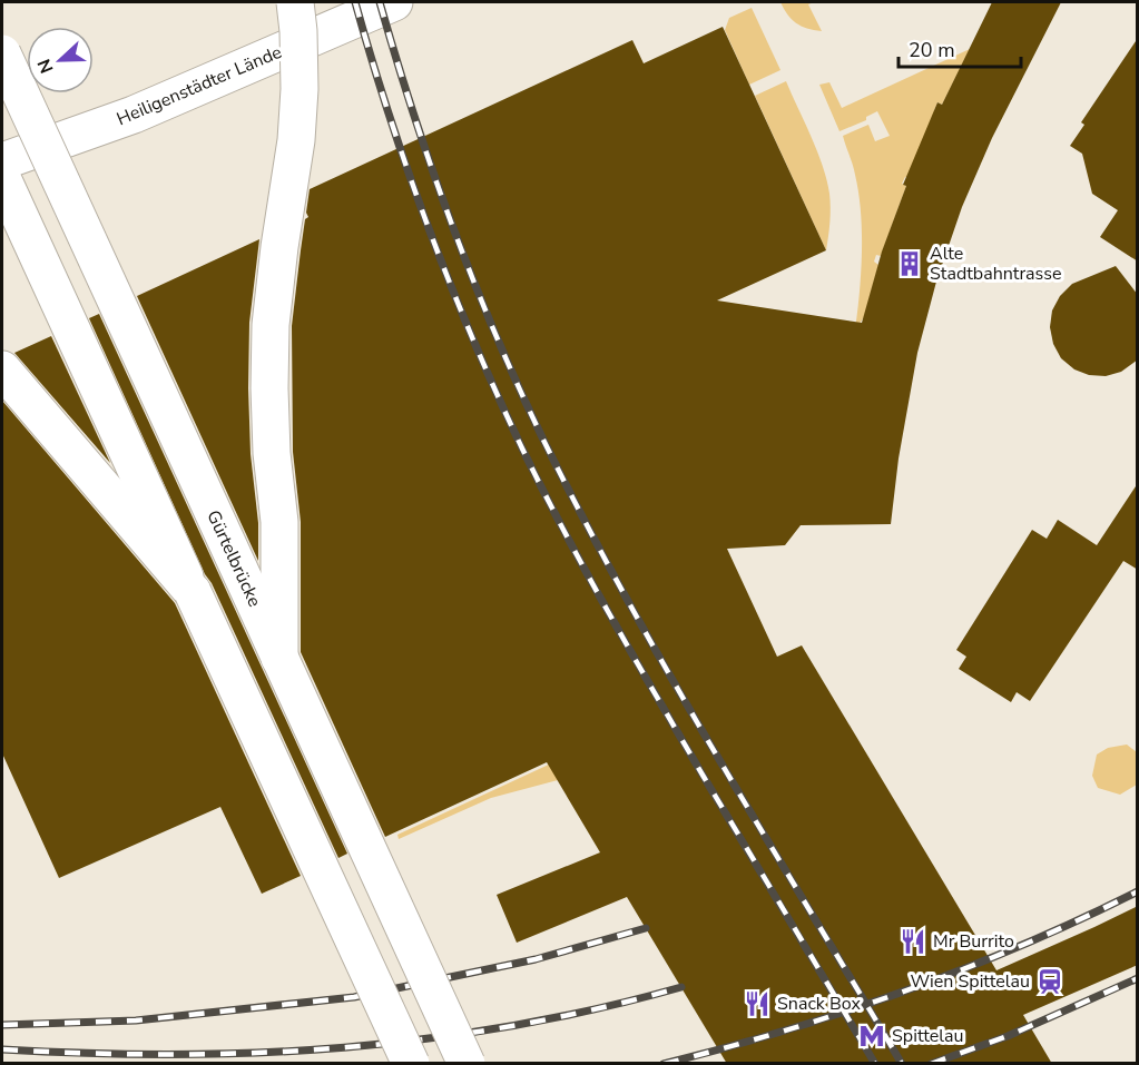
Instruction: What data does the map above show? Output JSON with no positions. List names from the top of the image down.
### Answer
{
  "streets": {
    "main road": ["Heiligenstädter Lände", "Gürtelbrücke"]
  },
  "places": {
    "building": ["Alte Stadtbahntrasse"],
    "restaurant": ["Mr Burrito", "Snack Box"],
    "station": ["Wien Spittelau"],
    "metro station": ["Spittelau"]
  },
  "scale_bar": "20 m",
  "north": "left"
}
